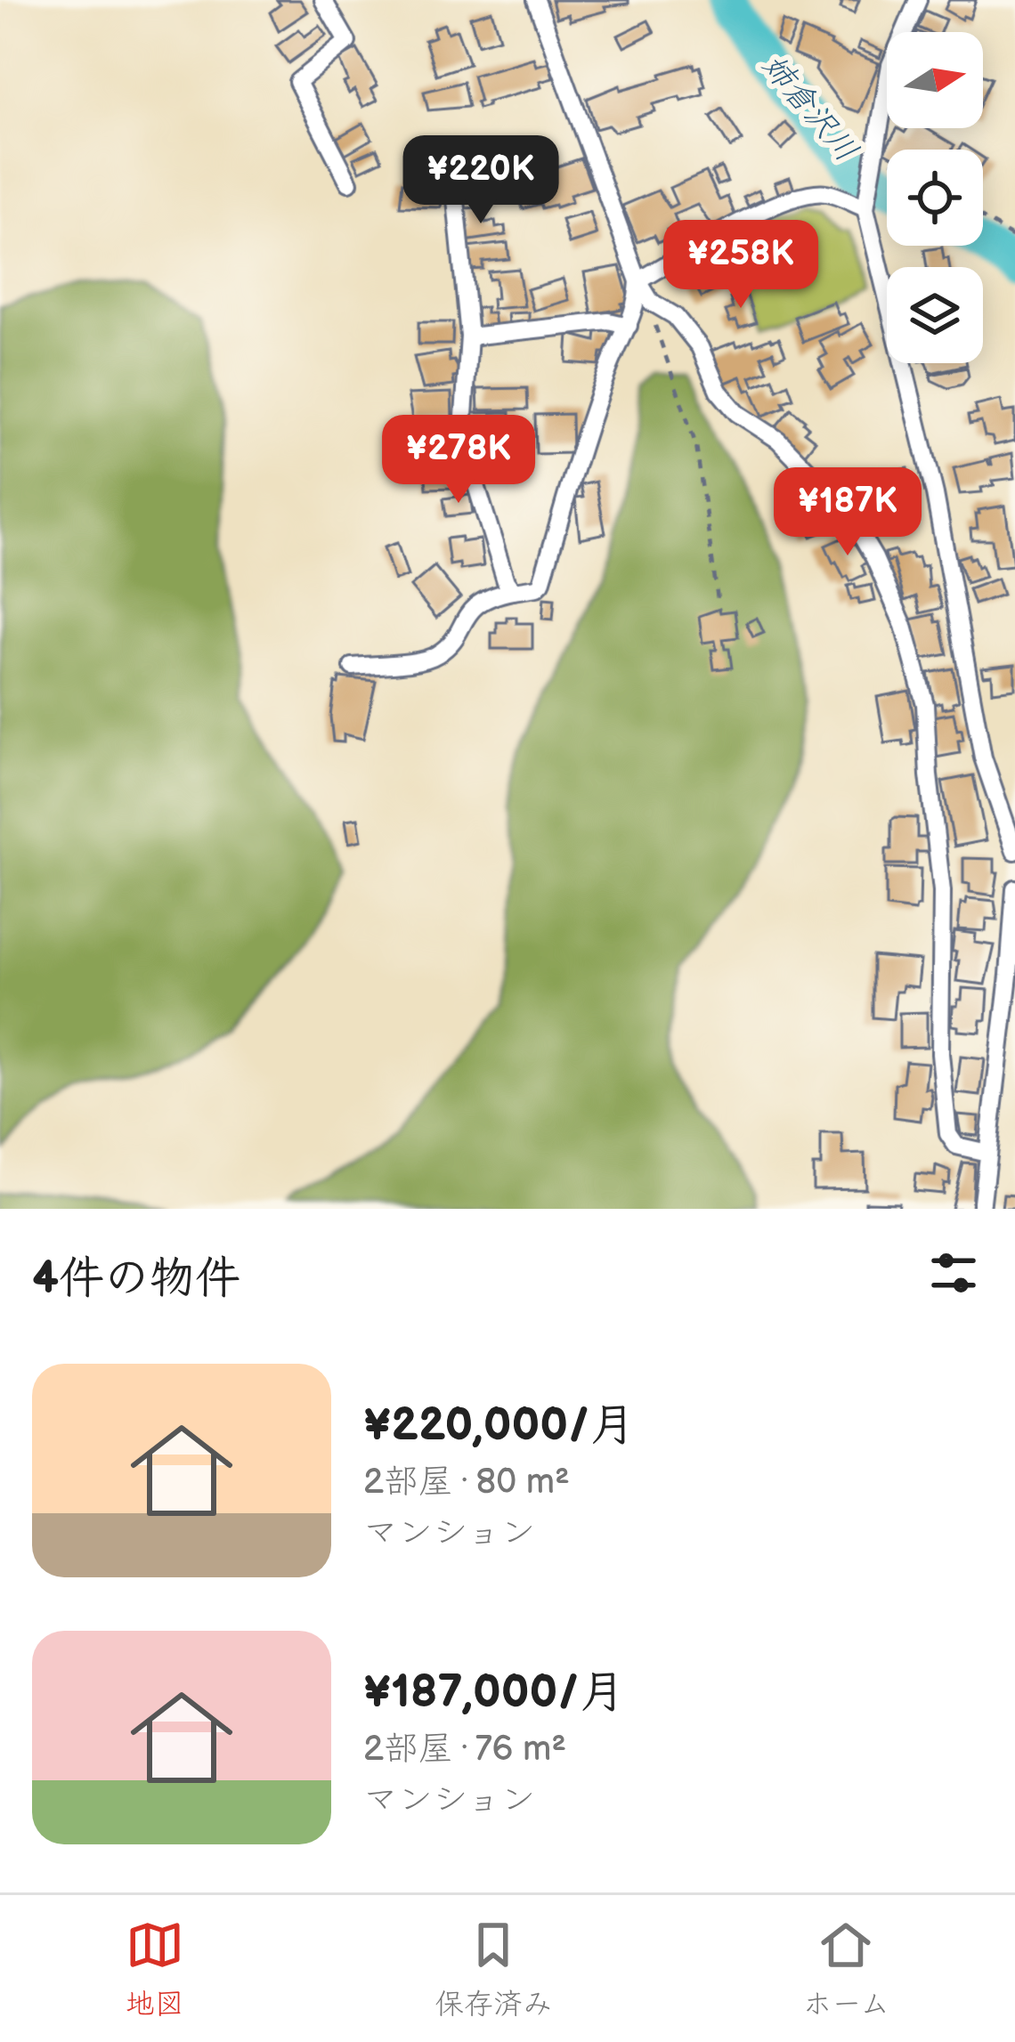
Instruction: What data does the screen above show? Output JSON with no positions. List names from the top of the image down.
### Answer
{
  "water": ["姉倉沢川"],
  "north": "right",
  "page": {
    "price": [
      "¥220K",
      "¥258K",
      "¥278K",
      "¥187K"
    ],
    "heading": "4件の物件",
    "list": [
      {
        "name": "¥220,000/月",
        "note": "2部屋 · 80 m² · マンション"
      },
      {
        "name": "¥187,000/月",
        "note": "2部屋 · 76 m² · マンション"
      }
    ],
    "tabs": ["地図", "保存済み", "ホーム"]
  }
}
